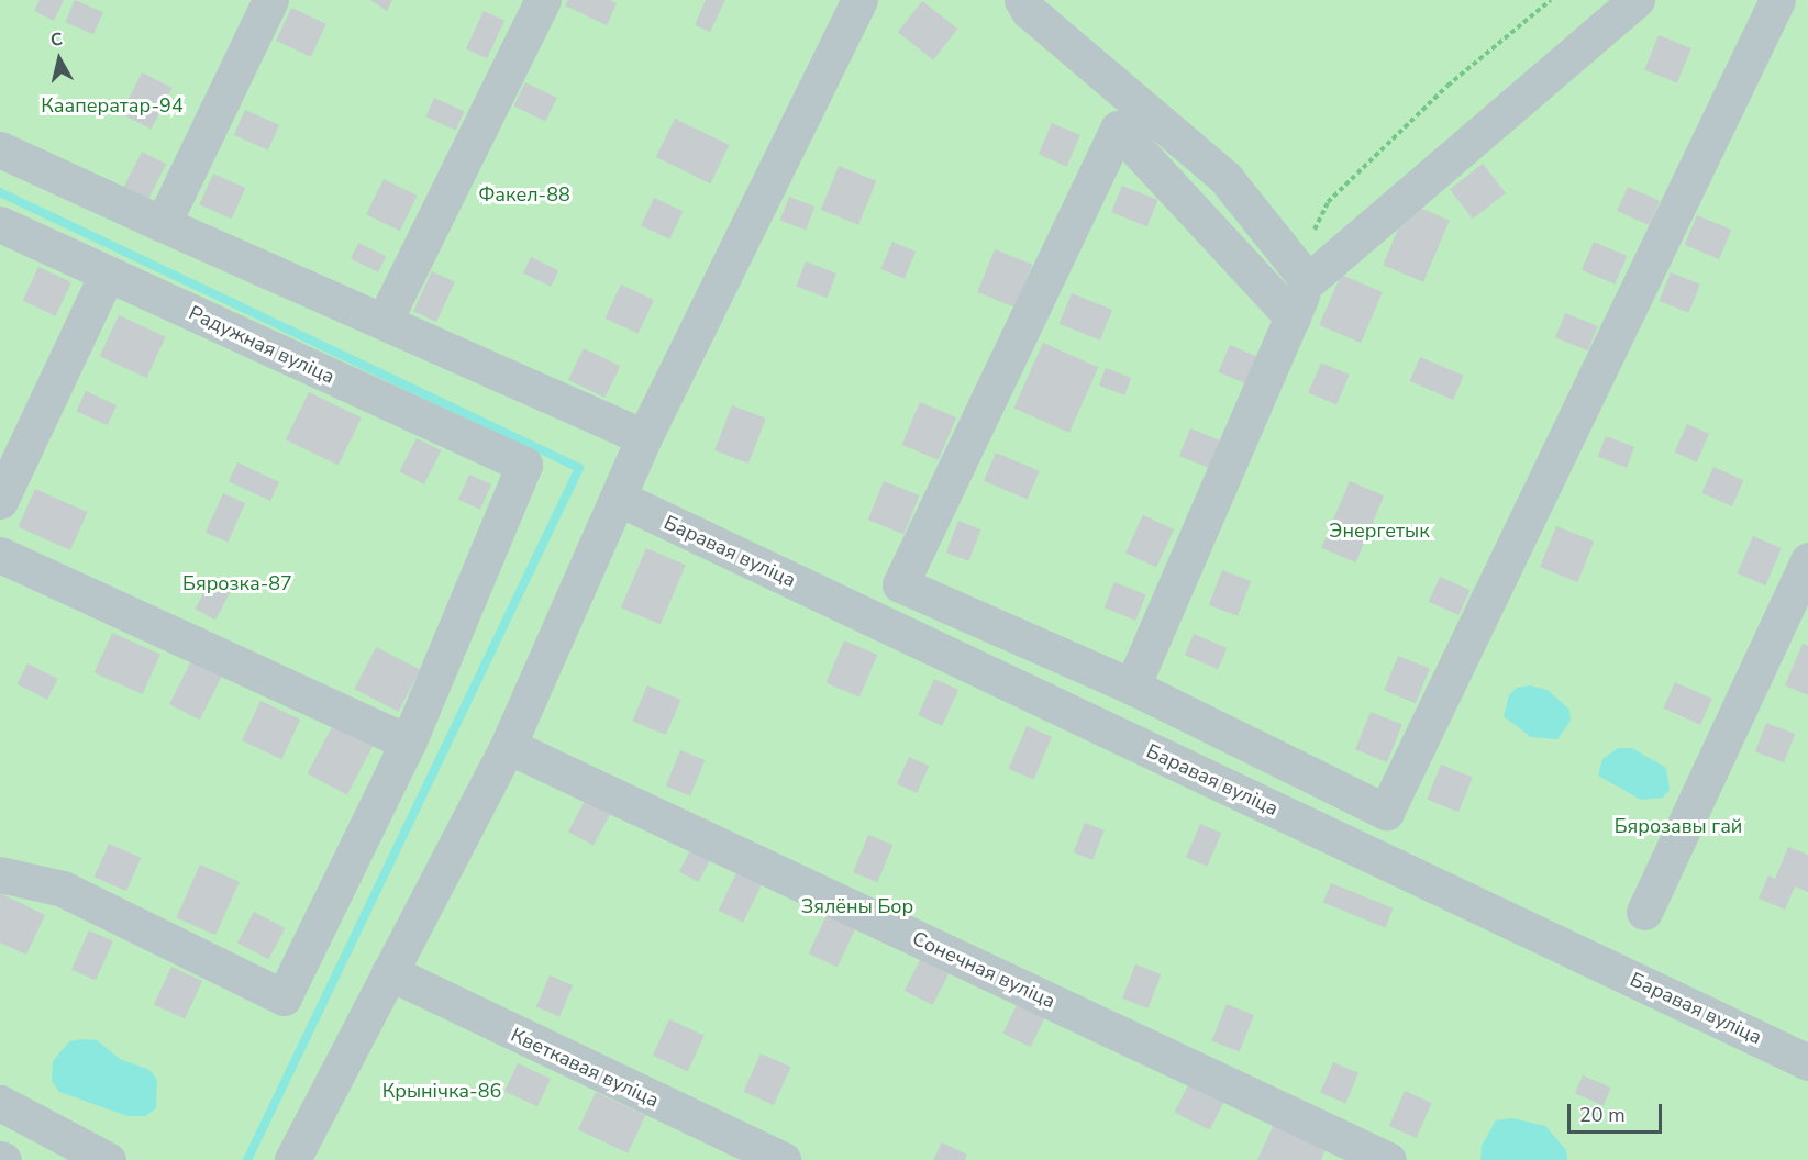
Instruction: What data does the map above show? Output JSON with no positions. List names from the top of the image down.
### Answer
{
  "streets": {
    "lane": [
      "Радужная вуліца",
      "Баравая вуліца",
      "Сонечная вуліца",
      "Кветкавая вуліца"
    ]
  },
  "parks": [
    "Кааператар-94",
    "Факел-88",
    "Энергетык",
    "Бярозка-87",
    "Бярозавы гай",
    "Зялёны Бор",
    "Крынічка-86"
  ],
  "scale_bar": "20 m",
  "north": "top"
}
